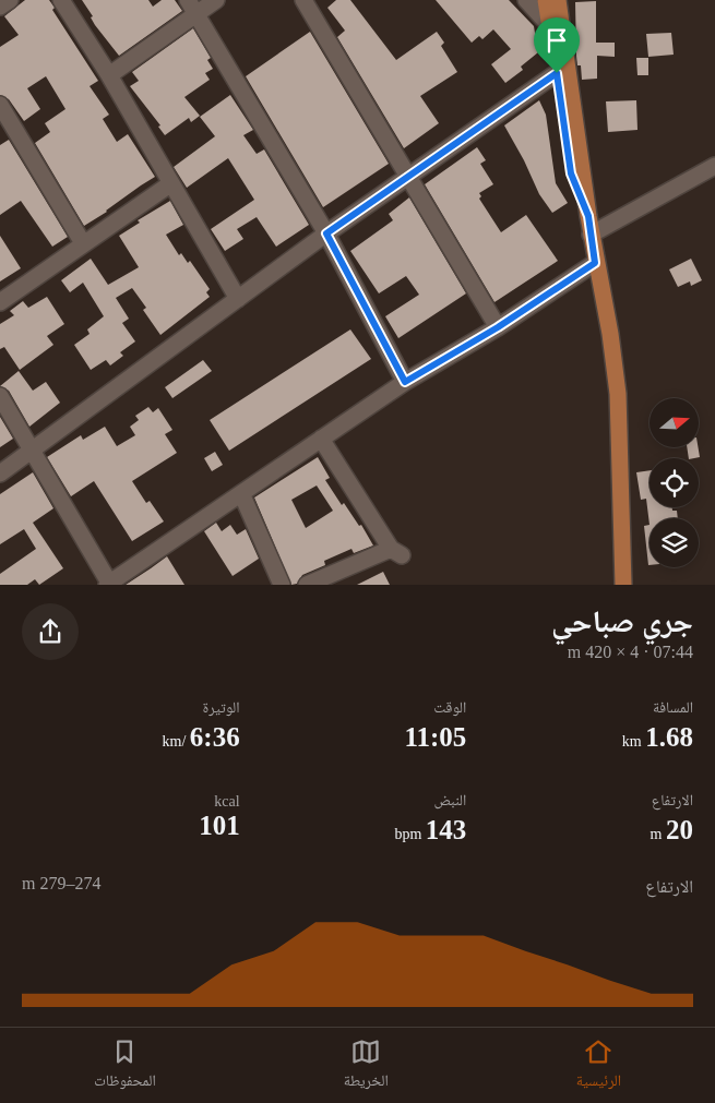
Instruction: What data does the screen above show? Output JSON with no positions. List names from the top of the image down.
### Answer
{
  "north": "right",
  "page": {
    "heading": ["جري صباحي", "07:44 · 4 × 420 m"],
    "stats": [
      ["المسافة", "1.68 km"],
      ["الوقت", "11:05"],
      ["الوتيرة", "6:36 /km"],
      ["الارتفاع", "20 m"],
      ["النبض", "143 bpm"],
      ["kcal", "101"]
    ],
    "chart": ["الارتفاع", "274–279 m"],
    "tabs": ["الرئيسية", "الخريطة", "المحفوظات"]
  }
}
